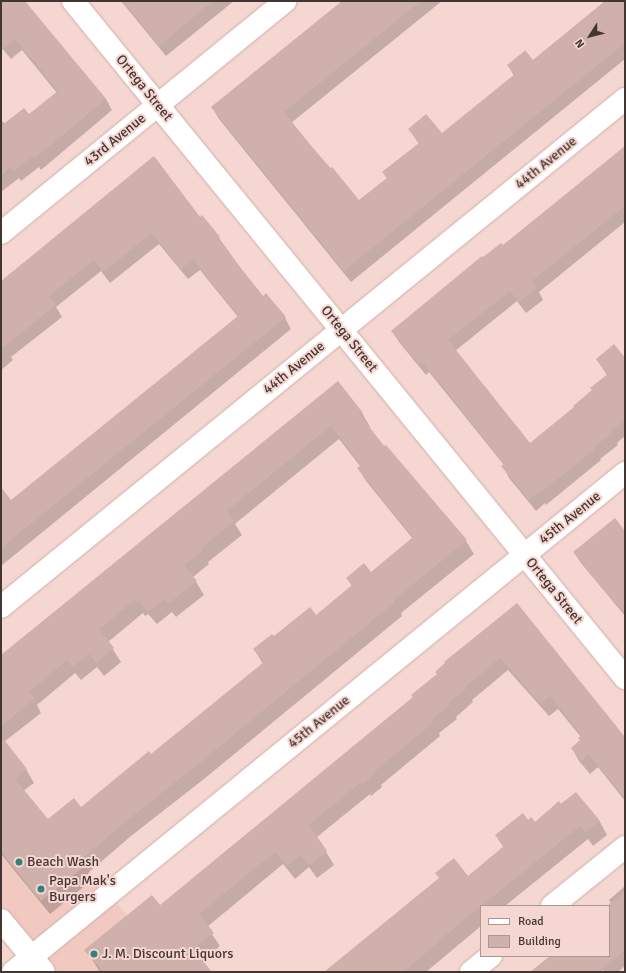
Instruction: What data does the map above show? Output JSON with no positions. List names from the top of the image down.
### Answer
{
  "streets": {
    "street": [
      "Ortega Street",
      "43rd Avenue",
      "44th Avenue",
      "45th Avenue"
    ]
  },
  "crossings": [
    ["Ortega Street", "43rd Avenue"],
    ["Ortega Street", "44th Avenue"],
    ["Ortega Street", "45th Avenue"]
  ],
  "places": ["Beach Wash", "Papa Mak's Burgers", "J. M. Discount Liquors"],
  "legend": ["Road", "Building"],
  "north": "bottom left"
}
